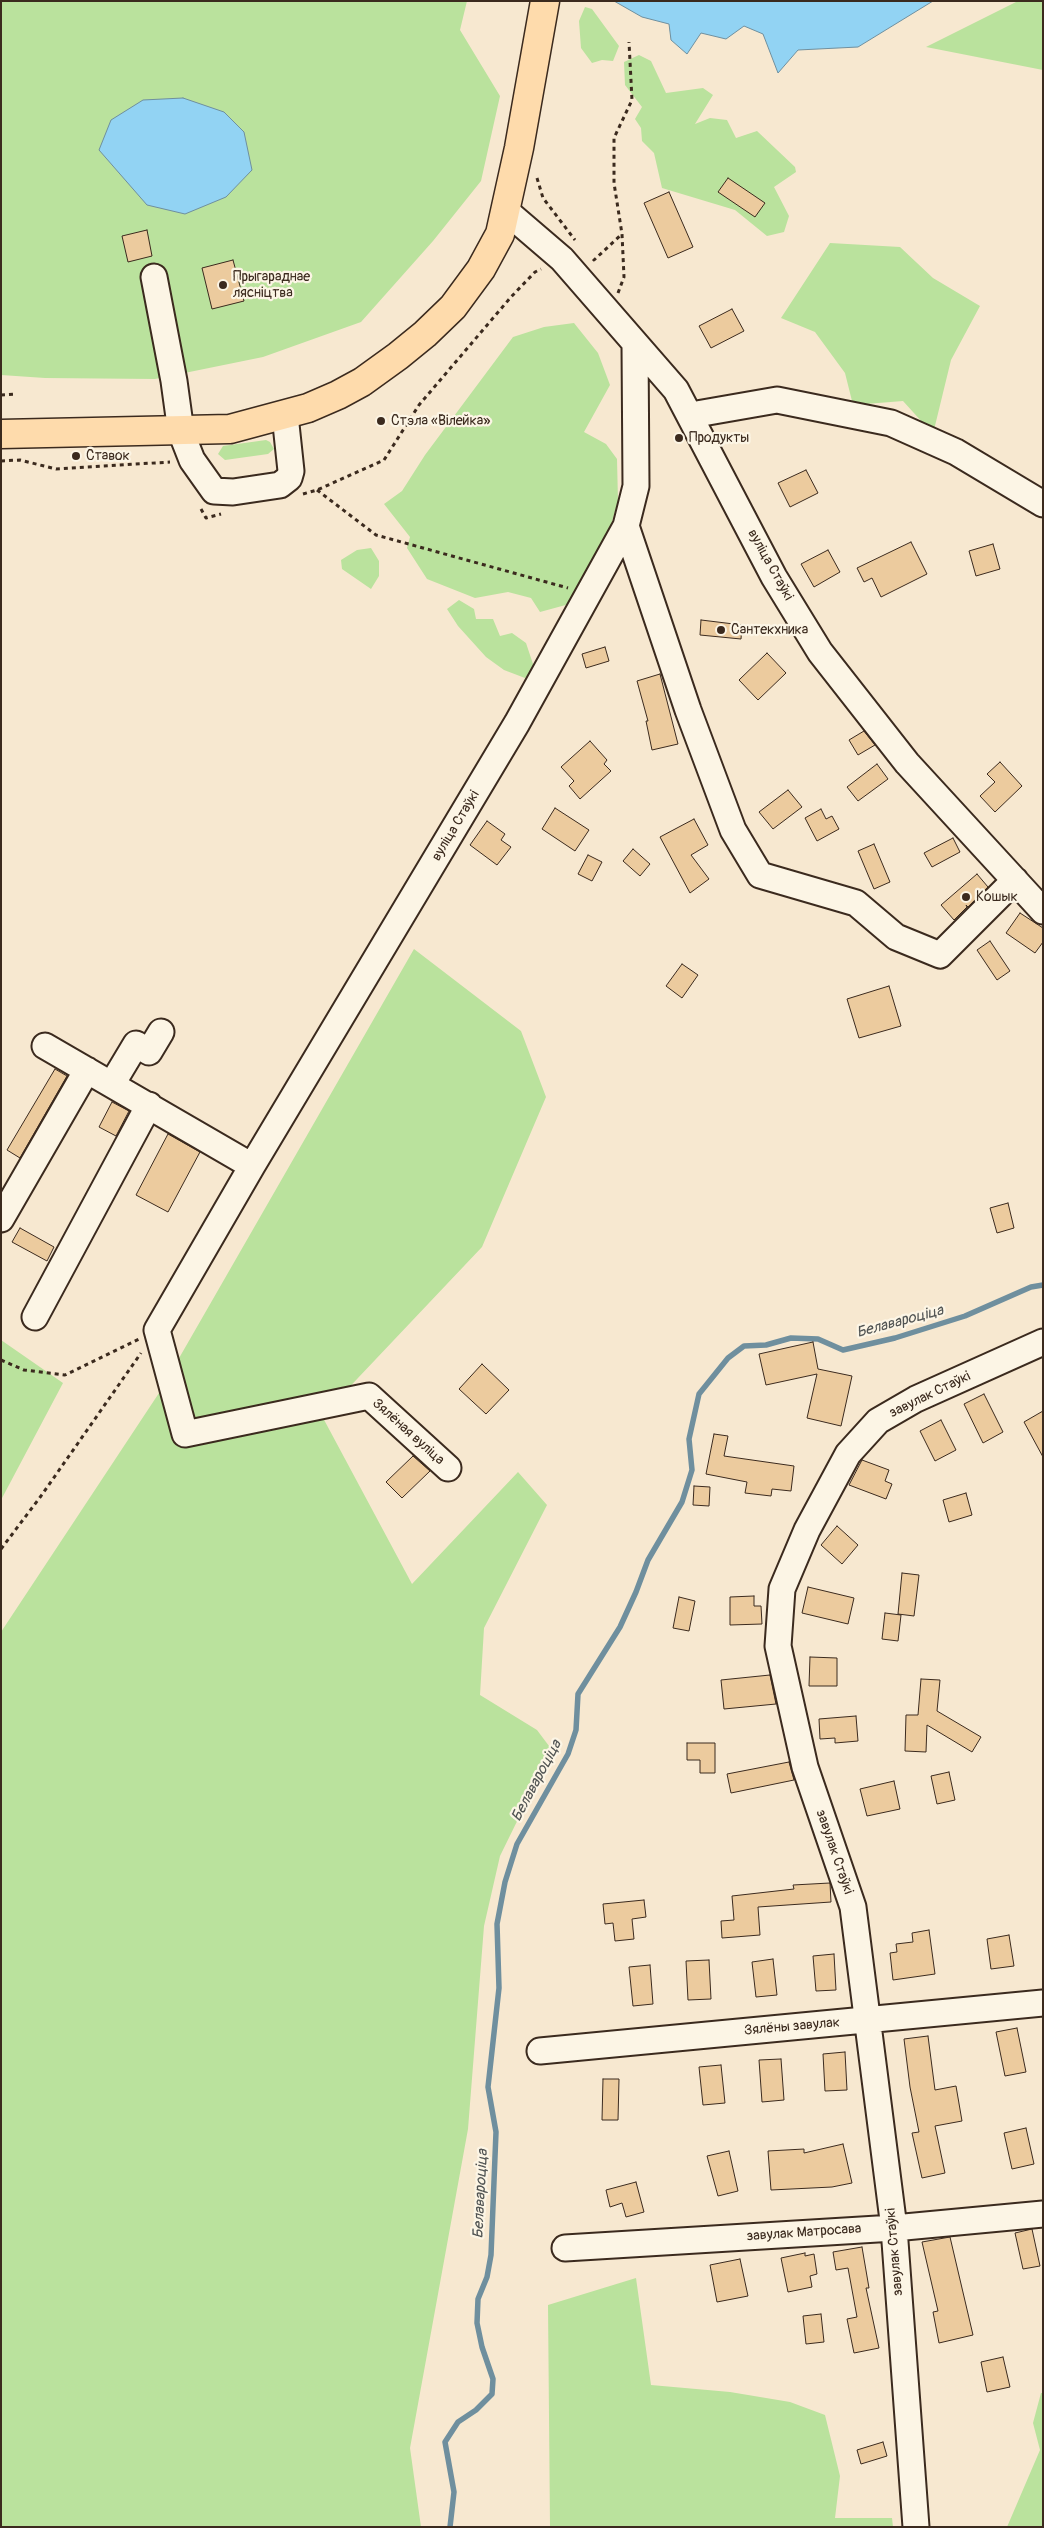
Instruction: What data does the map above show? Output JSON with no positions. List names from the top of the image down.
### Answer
{
  "streets": {
    "street": [
      "вуліца Стаўкі",
      "завулак Стаўкі",
      "Зялёная вуліца",
      "Зялёны завулак",
      "завулак Матросава"
    ]
  },
  "crossings": [
    ["вуліца Стаўкі", "Зялёная вуліца"],
    ["завулак Стаўкі", "Зялёны завулак"],
    ["завулак Стаўкі", "завулак Матросава"]
  ],
  "water": ["Белавароціца"],
  "places": [
    "Прыгараднае лясніцтва",
    "Стэла «Вілейка»",
    "Продукты",
    "Ставок",
    "Сантекхника",
    "Кошык"
  ]
}
